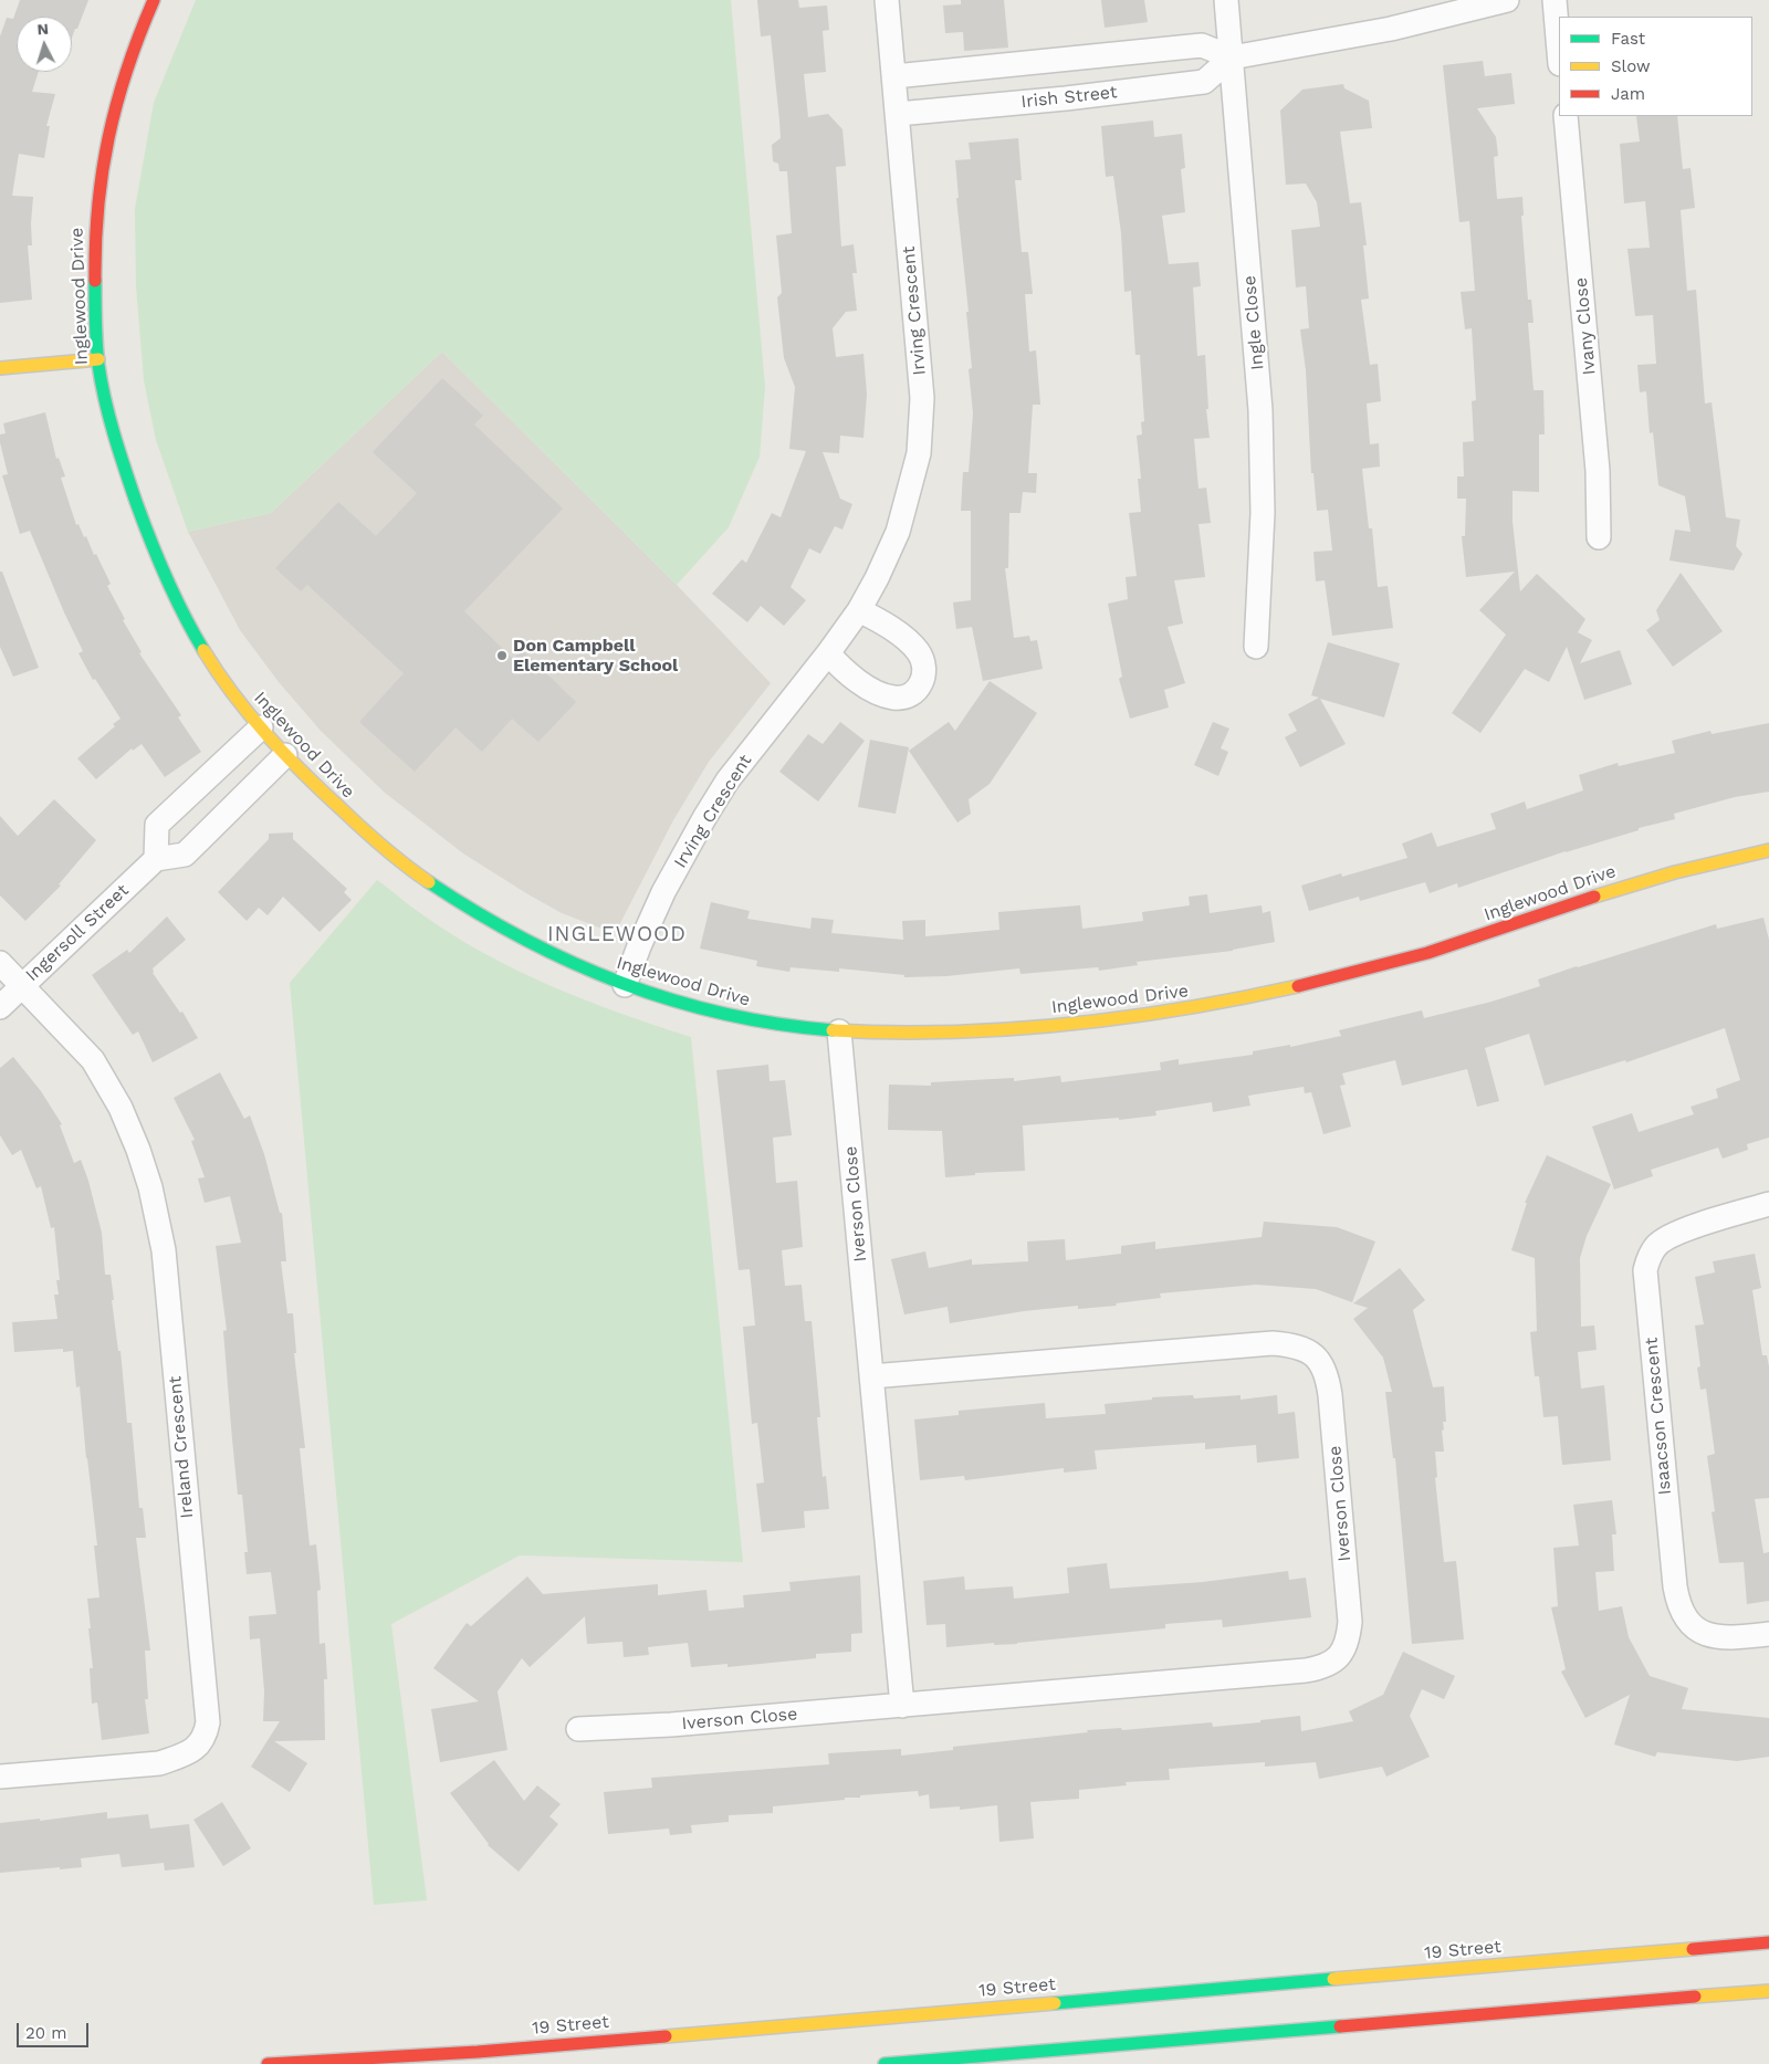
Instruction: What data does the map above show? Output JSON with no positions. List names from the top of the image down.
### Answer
{
  "streets": {
    "street": [
      "Irish Street",
      "Inglewood Drive",
      "Irving Crescent",
      "Ingle Close",
      "Ivany Close",
      "Ingersoll Street",
      "Iverson Close",
      "Isaacson Crescent",
      "Ireland Crescent",
      "19 Street"
    ]
  },
  "crossings": [
    ["Irish Street", "Irving Crescent"],
    ["Irish Street", "Ingle Close"],
    ["Inglewood Drive", "Irving Crescent"],
    ["Inglewood Drive", "Iverson Close"],
    ["Ingersoll Street", "Ireland Crescent"]
  ],
  "districts": ["INGLEWOOD"],
  "places": ["Don Campbell Elementary School"],
  "legend": ["Fast", "Slow", "Jam"],
  "scale_bar": "20 m",
  "north": "top"
}
